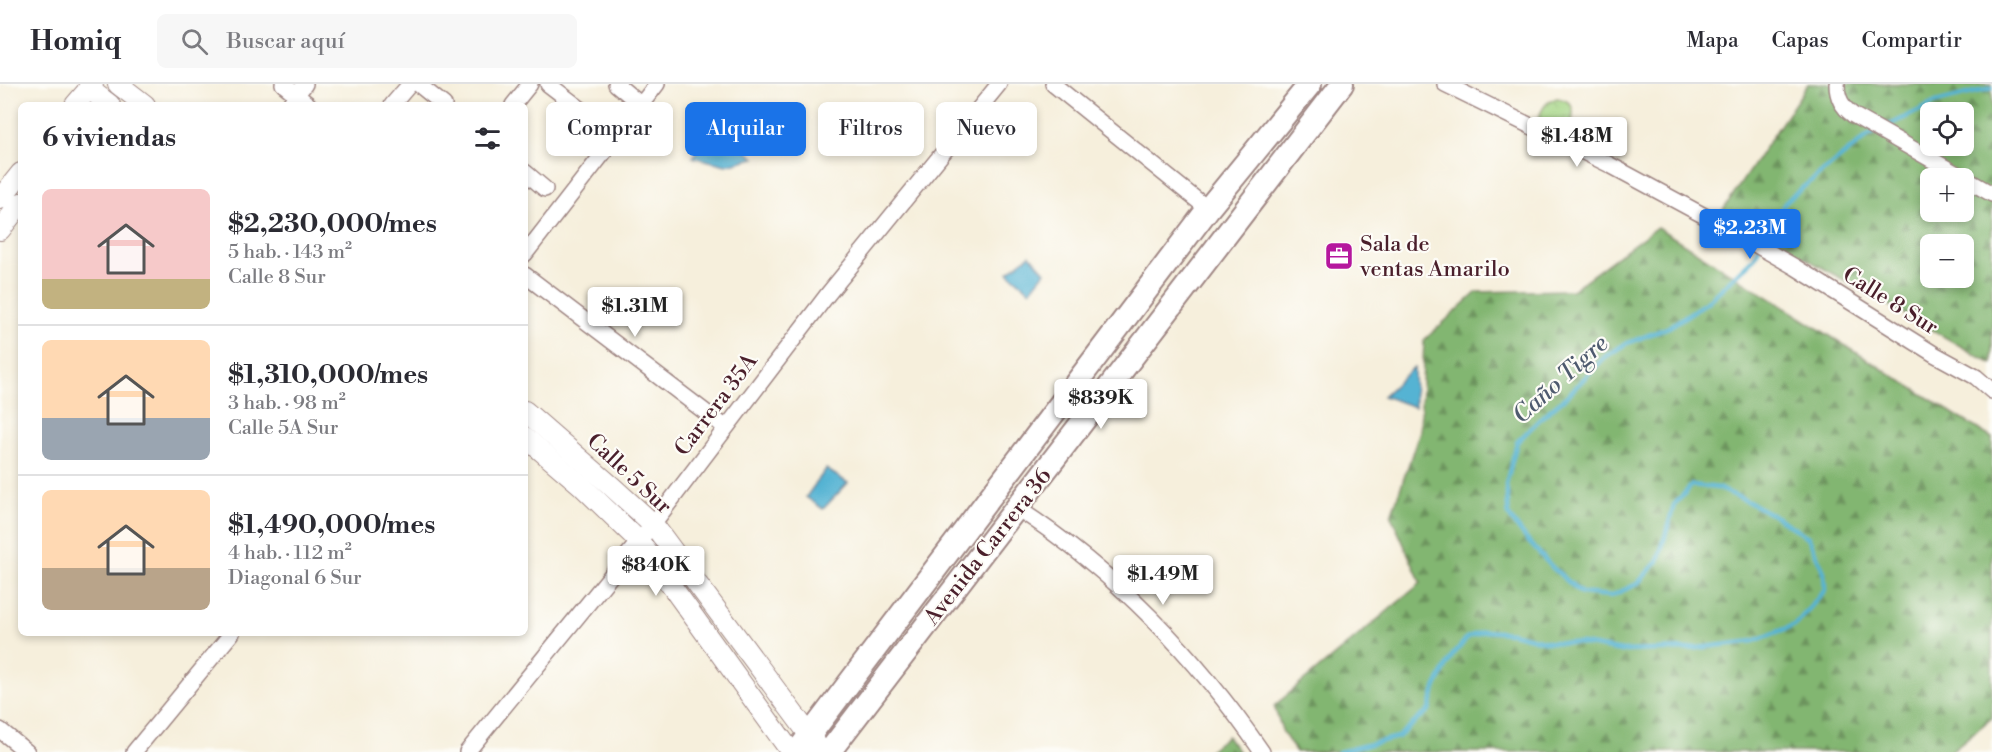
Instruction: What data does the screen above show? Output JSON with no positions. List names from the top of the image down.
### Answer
{
  "streets": {
    "main road": ["Avenida Carrera 36"],
    "street": ["Calle 8 Sur", "Carrera 35A", "Calle 5 Sur"]
  },
  "crossings": [
    ["Carrera 35A", "Calle 5 Sur"],
    ["Calle 5 Sur", "Avenida Carrera 36"]
  ],
  "water": ["Caño Tigre"],
  "places": {
    "office": ["Sala de ventas Amarilo"]
  },
  "page": {
    "header": "Homiq",
    "search": "Buscar aquí",
    "nav": ["Mapa", "Capas", "Compartir"],
    "map_buttons": ["+", "−"],
    "chip": [
      "Comprar",
      "Alquilar",
      "Filtros",
      "Nuevo"
    ],
    "heading": "6 viviendas",
    "price": [
      "$1.48M",
      "$2.23M",
      "$1.31M",
      "$839K",
      "$840K",
      "$1.49M"
    ],
    "list": [
      {
        "name": "$2,230,000/mes",
        "note": "5 hab. · 143 m² · Calle 8 Sur"
      },
      {
        "name": "$1,310,000/mes",
        "note": "3 hab. · 98 m² · Calle 5A Sur"
      },
      {
        "name": "$1,490,000/mes",
        "note": "4 hab. · 112 m² · Diagonal 6 Sur"
      }
    ]
  }
}
